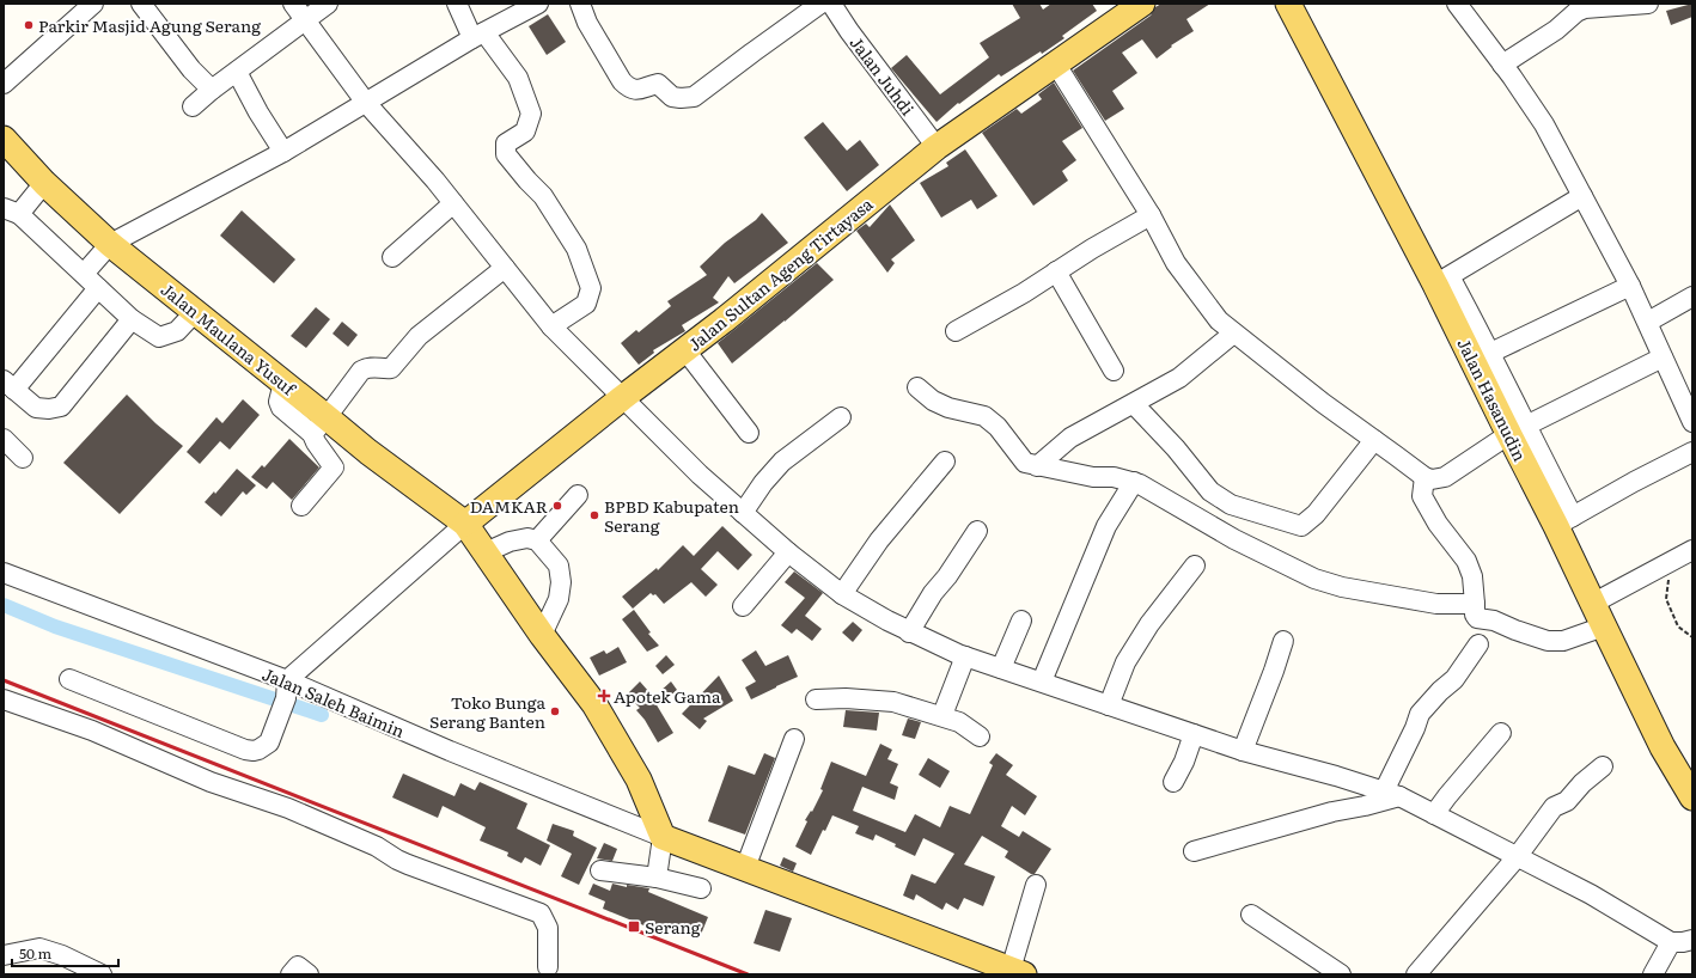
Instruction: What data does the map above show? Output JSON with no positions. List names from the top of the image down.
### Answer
{
  "streets": {
    "main road": ["Jalan Sultan Ageng Tirtayasa", "Jalan Maulana Yusuf", "Jalan Hasanudin"],
    "street": ["Jalan Juhdi", "Jalan Saleh Baimin"]
  },
  "crossings": [
    ["Jalan Juhdi", "Jalan Sultan Ageng Tirtayasa"],
    ["Jalan Sultan Ageng Tirtayasa", "Jalan Maulana Yusuf"],
    ["Jalan Maulana Yusuf", "Jalan Saleh Baimin"]
  ],
  "places": {
    "other": [
      "Parkir Masjid Agung Serang",
      "DAMKAR",
      "BPBD Kabupaten Serang",
      "Toko Bunga Serang Banten"
    ],
    "health": ["Apotek Gama"],
    "transit": ["Serang"]
  },
  "scale_bar": "50 m"
}
